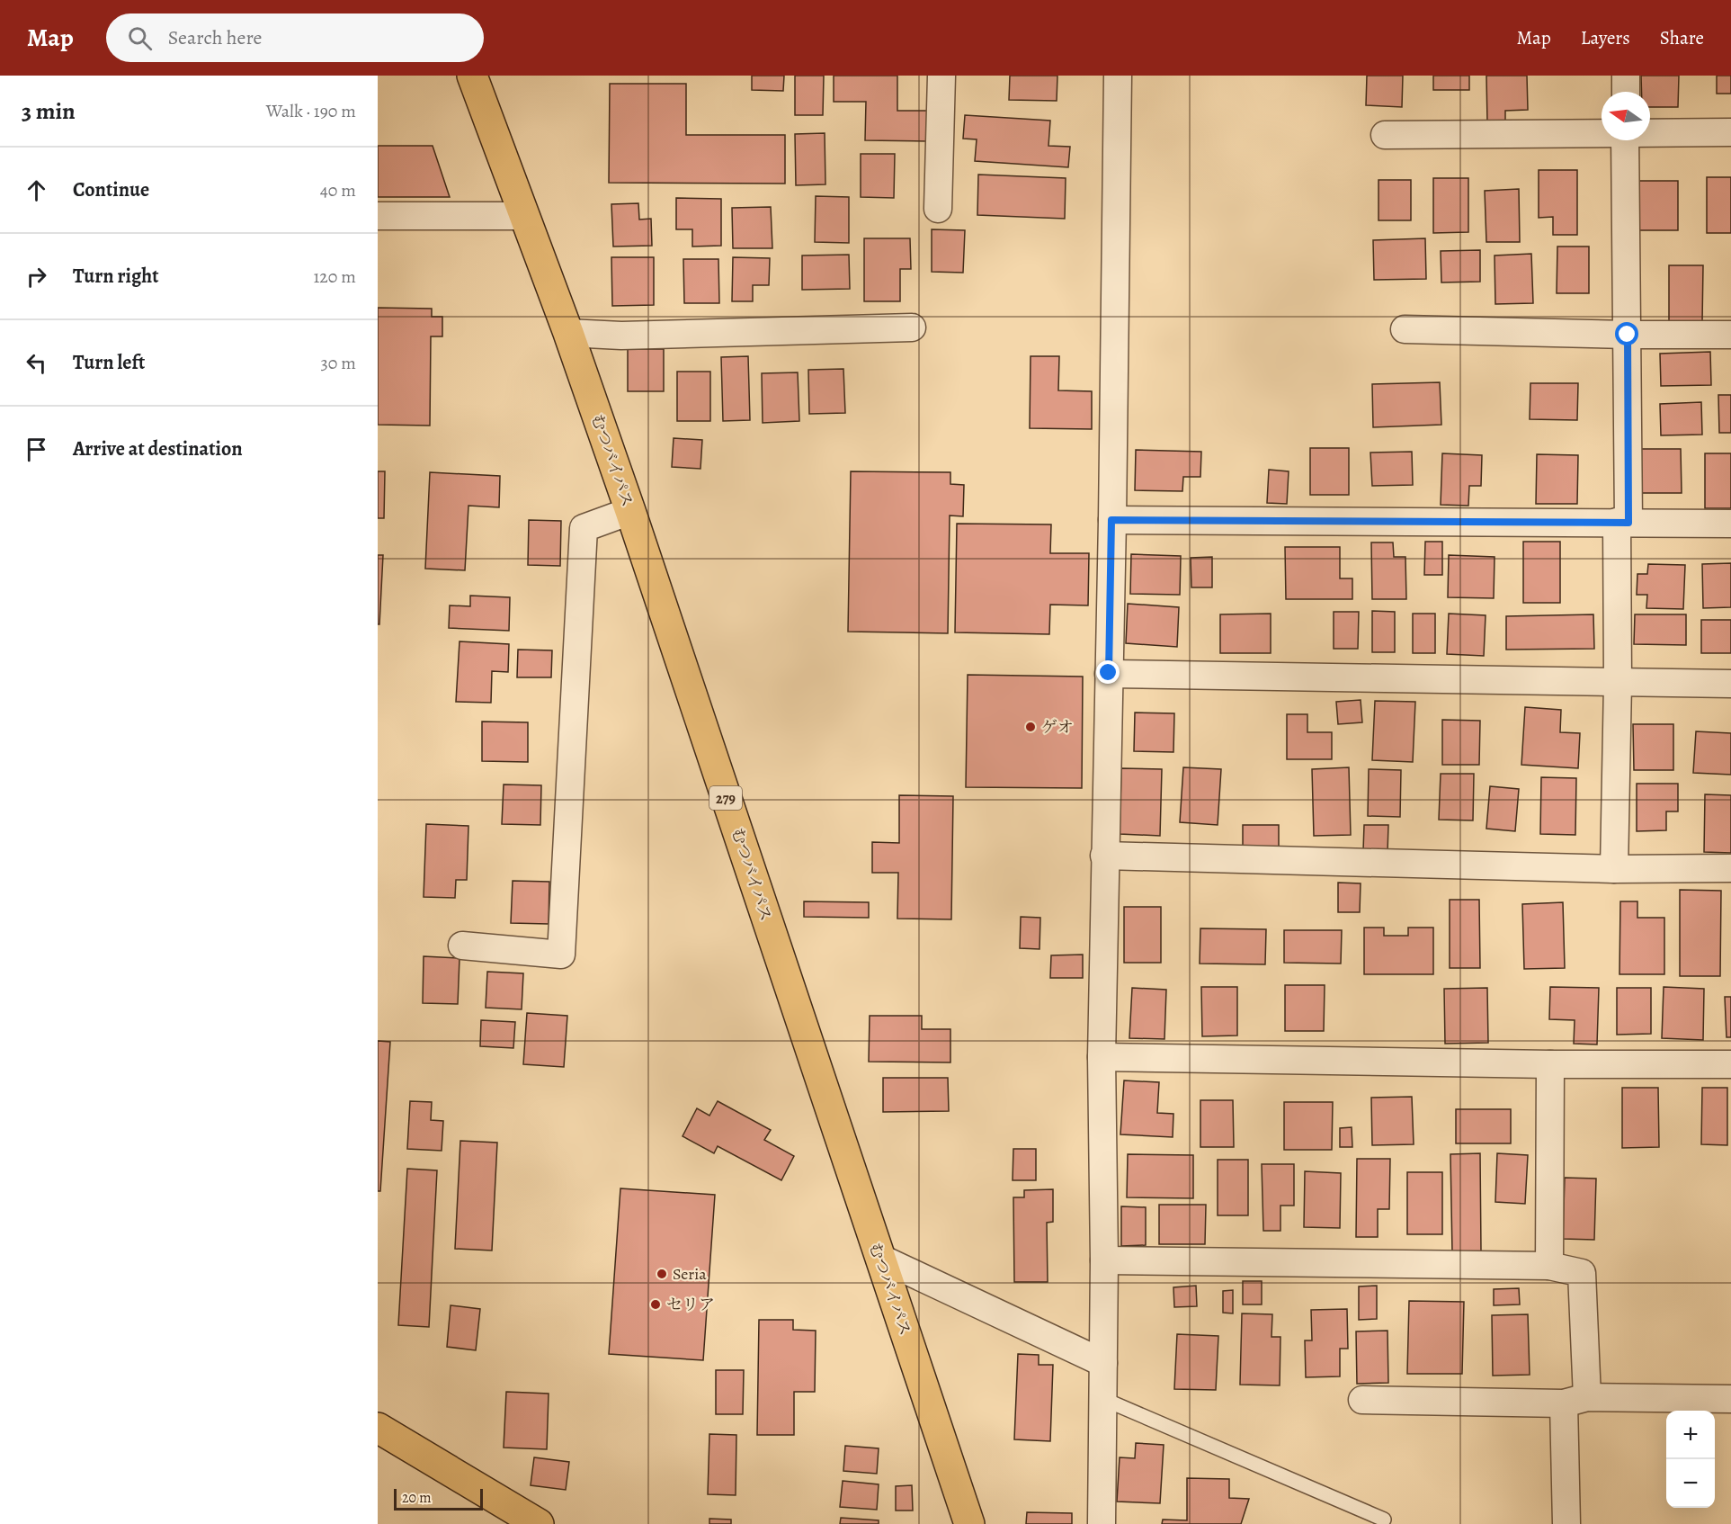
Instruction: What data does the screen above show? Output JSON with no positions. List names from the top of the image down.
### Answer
{
  "streets": {
    "main road": ["むつバイパス", "279"]
  },
  "places": ["ゲオ", "Seria", "セリア"],
  "scale_bar": "20 m",
  "north": "left",
  "page": {
    "header": "Map",
    "search": "Search here",
    "nav": ["Map", "Layers", "Share"],
    "heading": ["3 min", "Walk · 190 m"],
    "list": [
      ["Continue", "40 m"],
      ["Turn right", "120 m"],
      ["Turn left", "30 m"],
      "Arrive at destination"
    ],
    "map_buttons": ["+", "−"],
    "scale": "20 m"
  }
}
